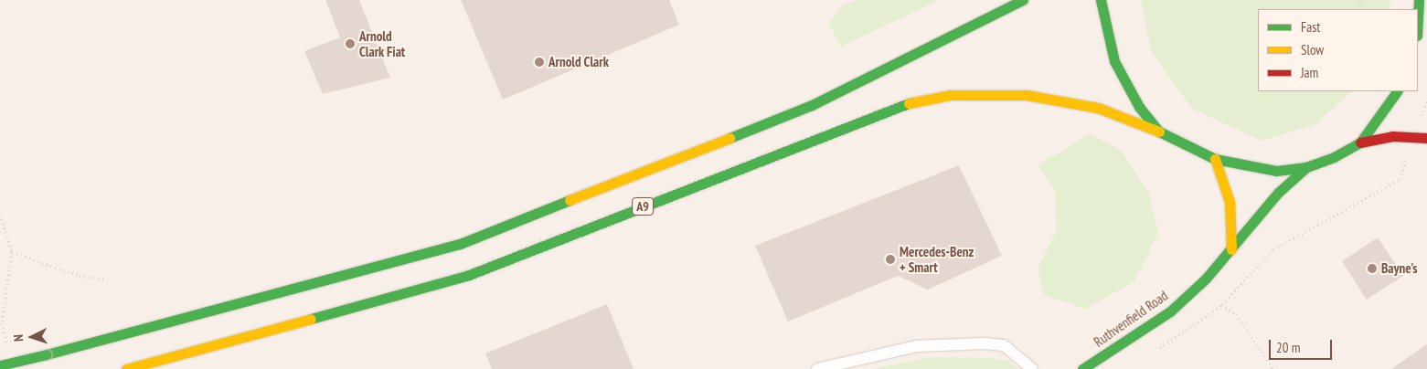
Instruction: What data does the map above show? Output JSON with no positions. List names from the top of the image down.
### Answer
{
  "streets": {
    "main road": ["A9", "Ruthvenfield Road"]
  },
  "places": [
    "Arnold Clark Fiat",
    "Arnold Clark",
    "Mercedes-Benz + Smart",
    "Bayne's"
  ],
  "legend": ["Fast", "Slow", "Jam"],
  "scale_bar": "20 m",
  "north": "left"
}
